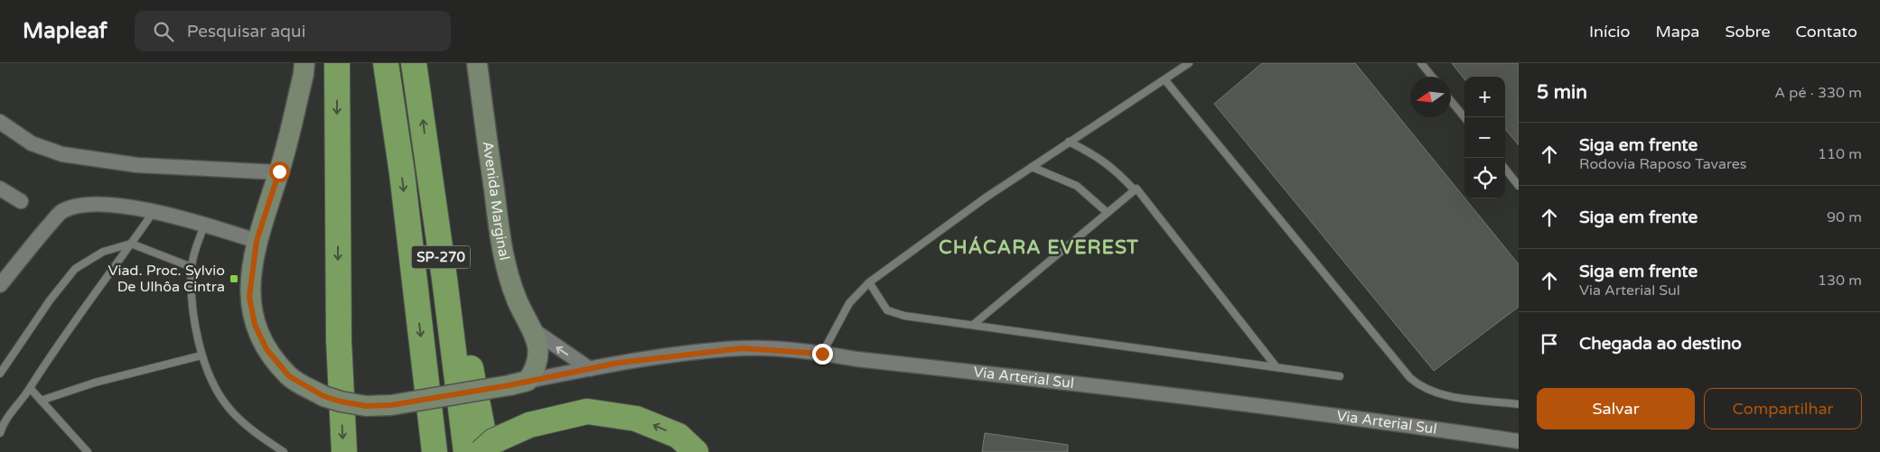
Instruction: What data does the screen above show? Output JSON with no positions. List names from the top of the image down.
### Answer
{
  "streets": {
    "highway": ["SP-270"],
    "main road": ["Avenida Marginal"],
    "street": ["Via Arterial Sul"]
  },
  "crossings": [
    ["Avenida Marginal", "Via Arterial Sul"]
  ],
  "districts": ["CHÁCARA EVEREST"],
  "places": {
    "transit": ["Viad. Proc. Sylvio De Ulhôa Cintra"]
  },
  "north": "left",
  "page": {
    "header": "Mapleaf",
    "search": "Pesquisar aqui",
    "nav": [
      "Início",
      "Mapa",
      "Sobre",
      "Contato"
    ],
    "heading": ["5 min", "A pé · 330 m"],
    "map_buttons": ["+", "−"],
    "list": [
      ["Siga em frente", "Rodovia Raposo Tavares", "110 m"],
      ["Siga em frente", "90 m"],
      ["Siga em frente", "Via Arterial Sul", "130 m"],
      "Chegada ao destino"
    ],
    "buttons": ["Salvar", "Compartilhar"]
  }
}
